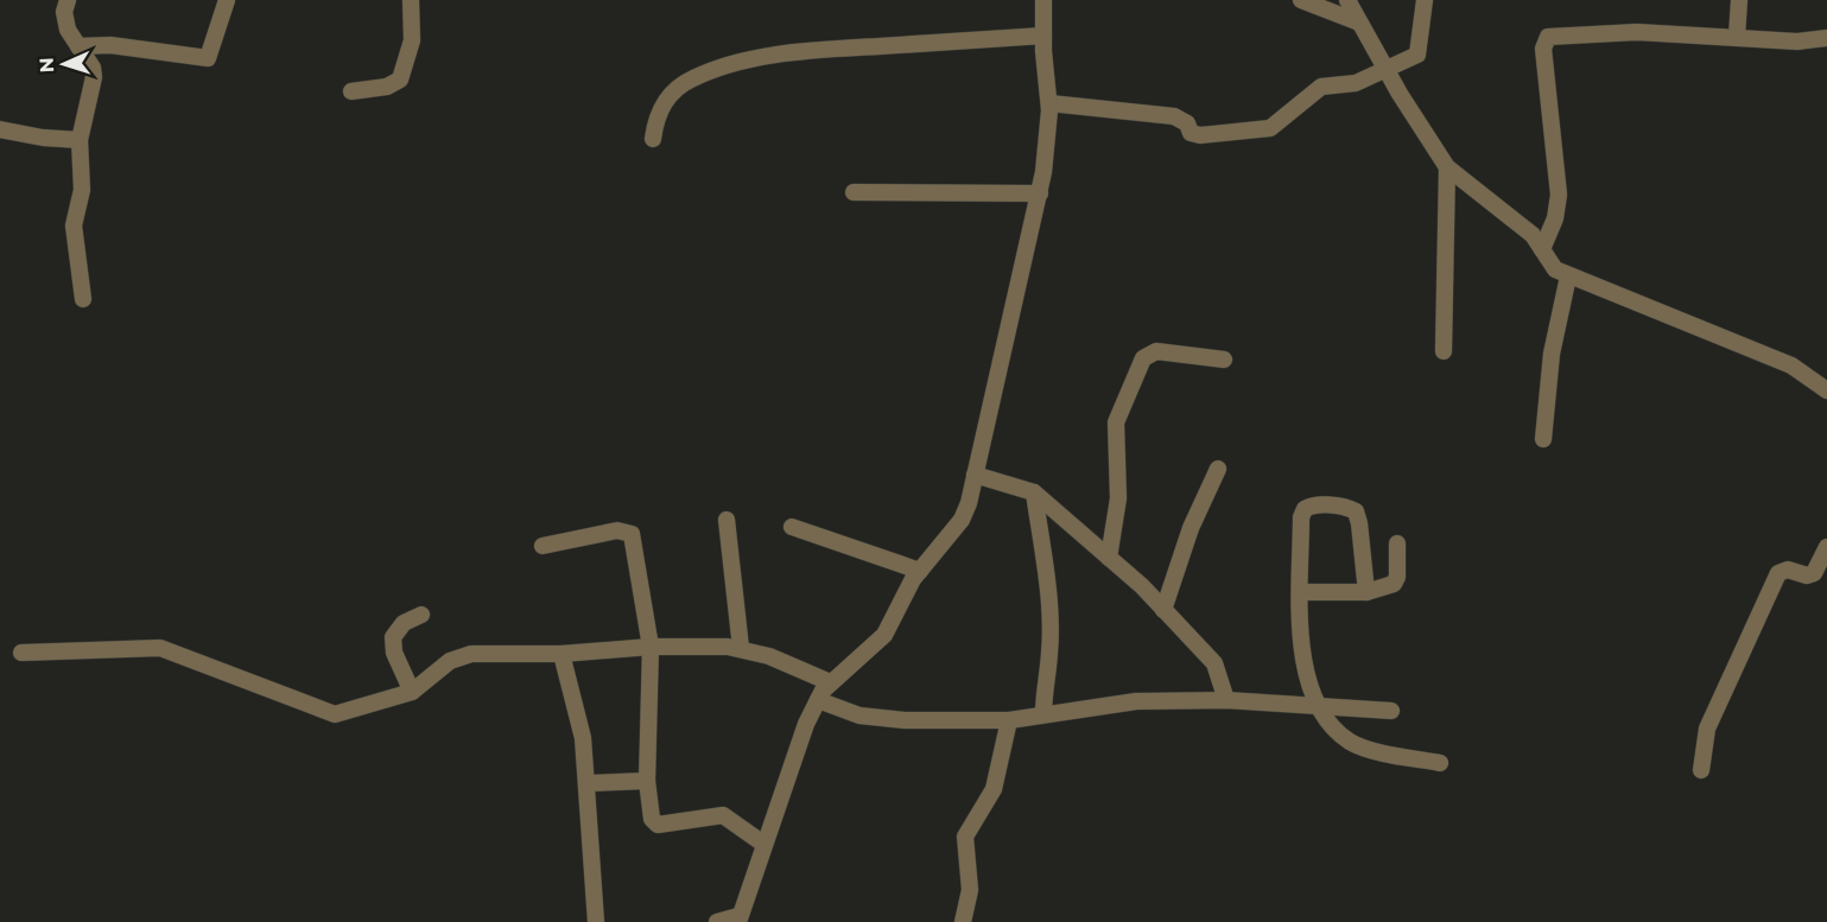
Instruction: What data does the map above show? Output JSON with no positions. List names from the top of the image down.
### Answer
{
  "north": "left"
}
